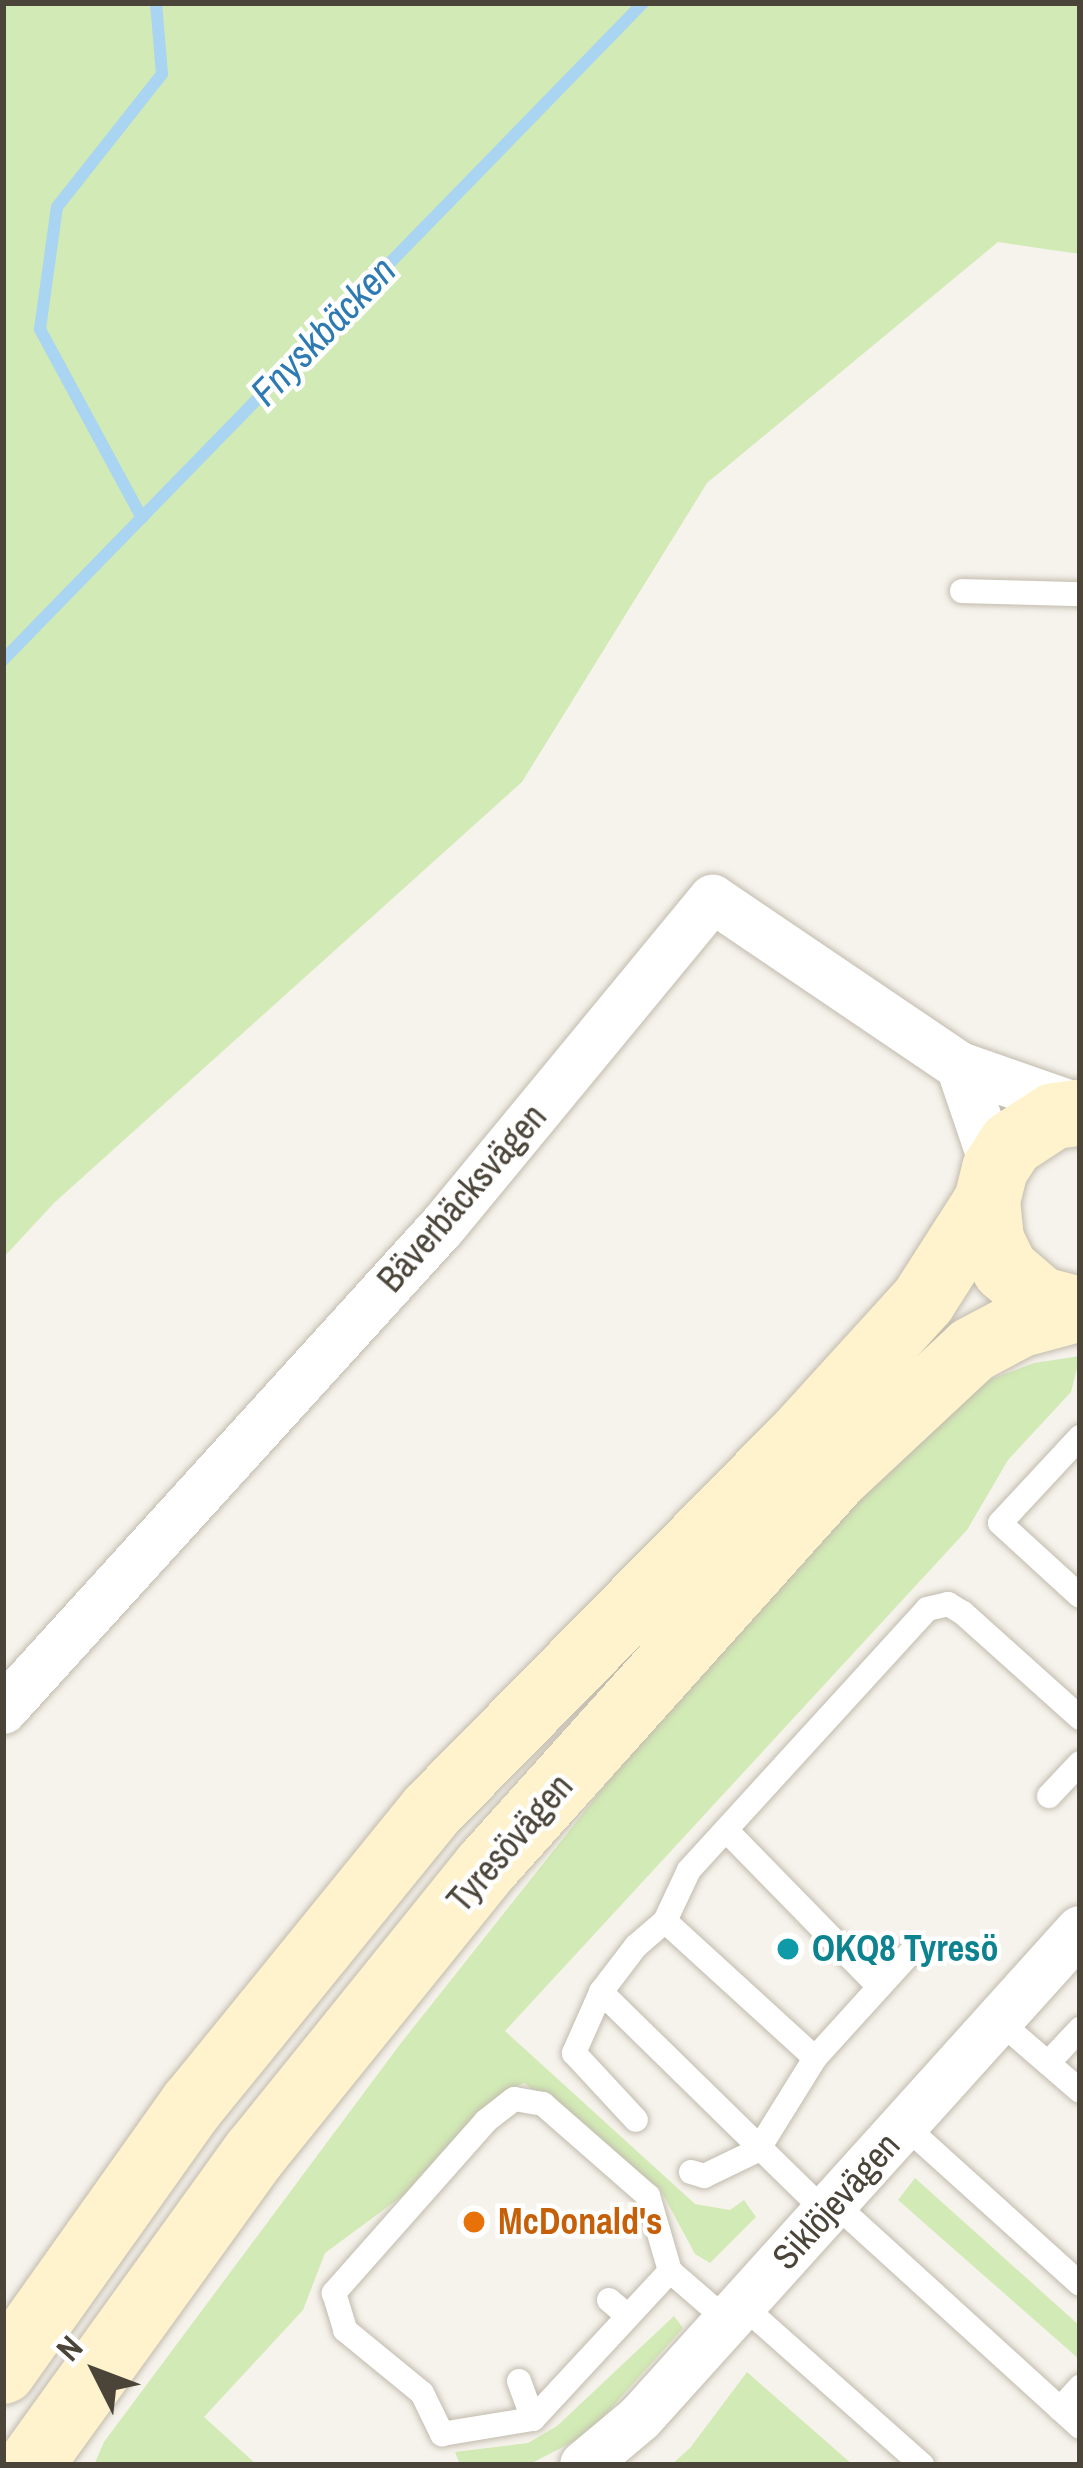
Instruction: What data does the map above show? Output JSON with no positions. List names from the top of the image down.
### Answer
{
  "streets": {
    "main road": ["Tyresövägen"],
    "street": ["Bäverbäcksvägen", "Siklöjevägen"]
  },
  "crossings": [
    ["Bäverbäcksvägen", "Tyresövägen"]
  ],
  "water": ["Fnyskbäcken"],
  "places": ["OKQ8 Tyresö", "McDonald's"],
  "north": "top left"
}
